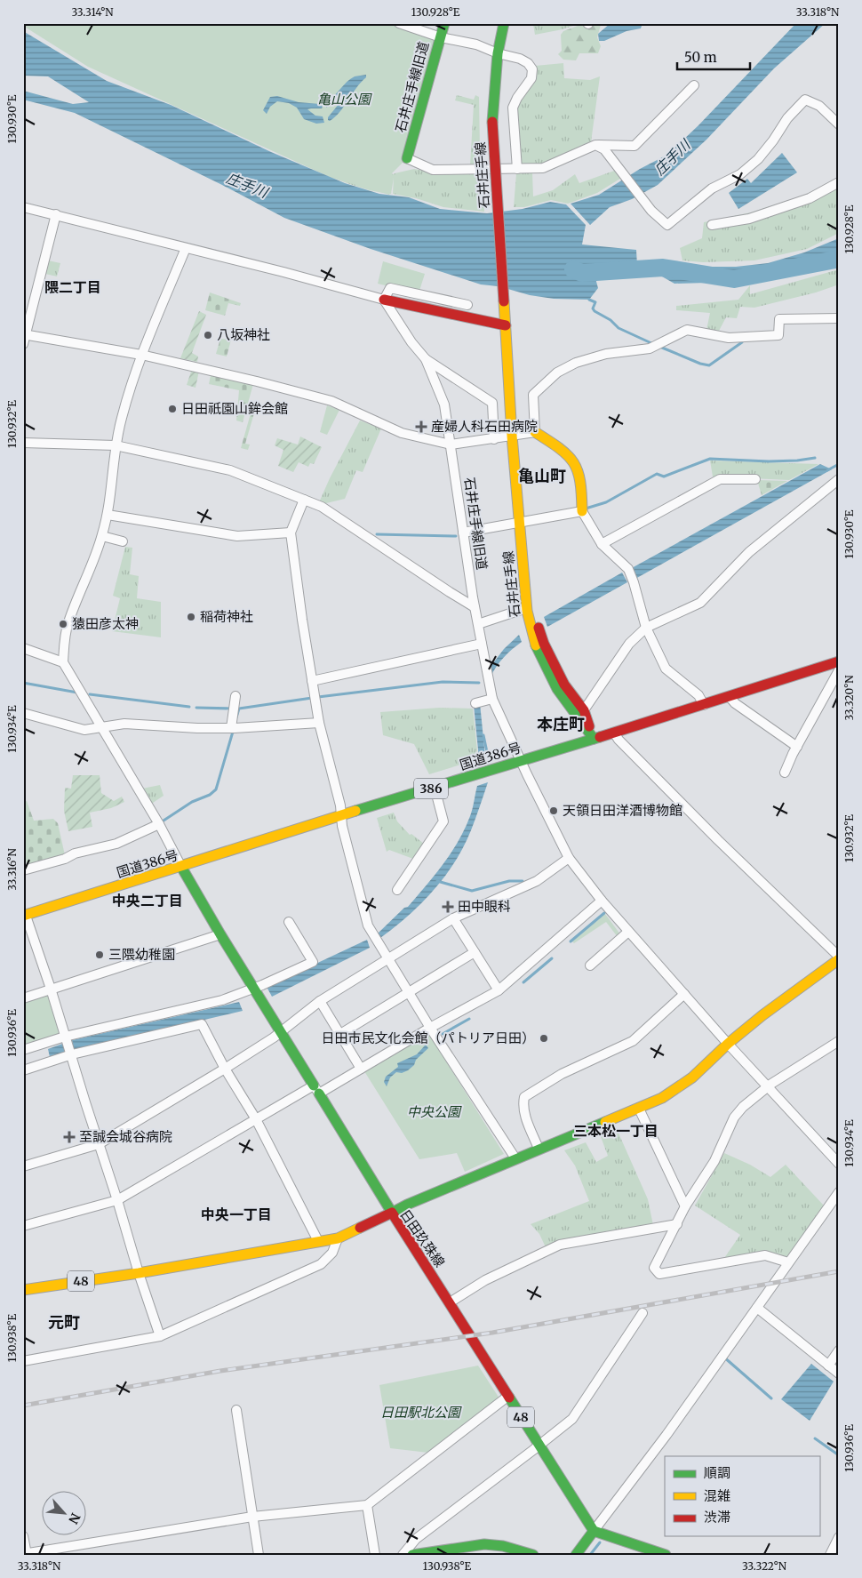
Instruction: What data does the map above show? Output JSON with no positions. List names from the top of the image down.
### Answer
{
  "streets": {
    "main road": [
      "石井庄手線旧道",
      "石井庄手線",
      "国道386号",
      "386",
      "日田玖珠線",
      "48"
    ]
  },
  "crossings": [
    ["石井庄手線旧道", "国道386号"],
    ["石井庄手線", "国道386号"]
  ],
  "districts": [
    "隈二丁目",
    "亀山町",
    "本庄町",
    "中央二丁目",
    "三本松一丁目",
    "中央一丁目",
    "元町"
  ],
  "water": ["庄手川"],
  "parks": ["亀山公園", "中央公園", "日田駅北公園"],
  "places": {
    "other": [
      "八坂神社",
      "日田祇園山鉾会館",
      "稲荷神社",
      "猿田彦太神",
      "天領日田洋酒博物館",
      "三隈幼稚園",
      "日田市民文化会館（パトリア日田）"
    ],
    "health": ["産婦人科石田病院", "田中眼科", "至誠会城谷病院"]
  },
  "legend": ["順調", "混雑", "渋滞"],
  "scale_bar": "50 m",
  "north": "bottom right",
  "coordinates": [
    "33.314°N",
    "130.928°E",
    "33.318°N",
    "130.930°E",
    "130.932°E",
    "33.320°N",
    "130.934°E",
    "33.316°N",
    "130.936°E",
    "130.938°E",
    "33.322°N"
  ]
}
